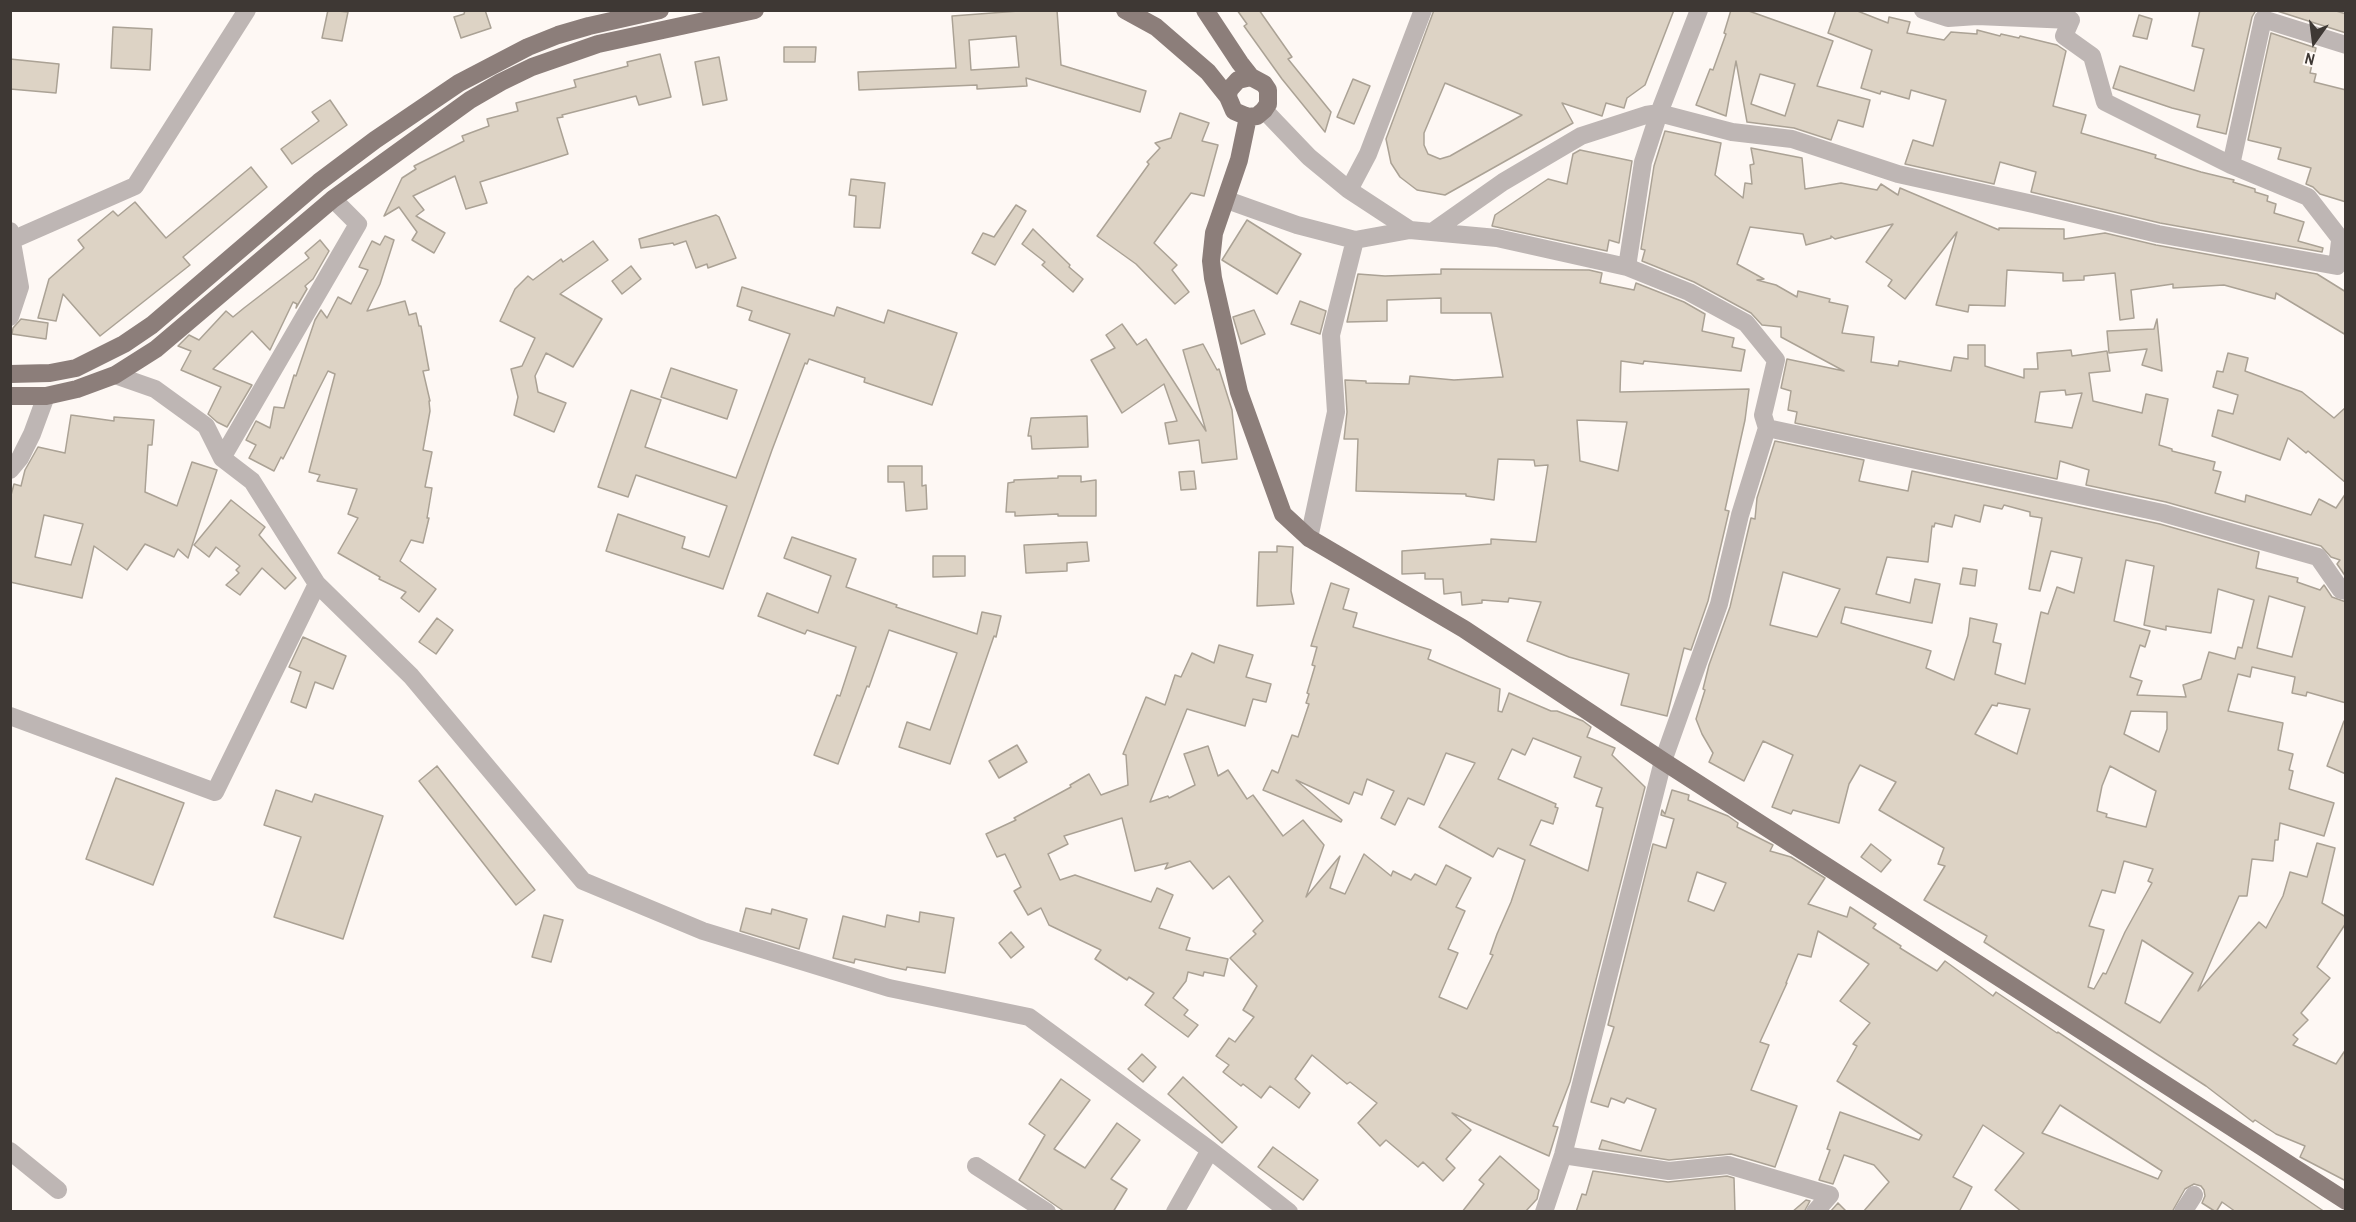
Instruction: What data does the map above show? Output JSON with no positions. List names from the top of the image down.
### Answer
{
  "north": "bottom"
}
